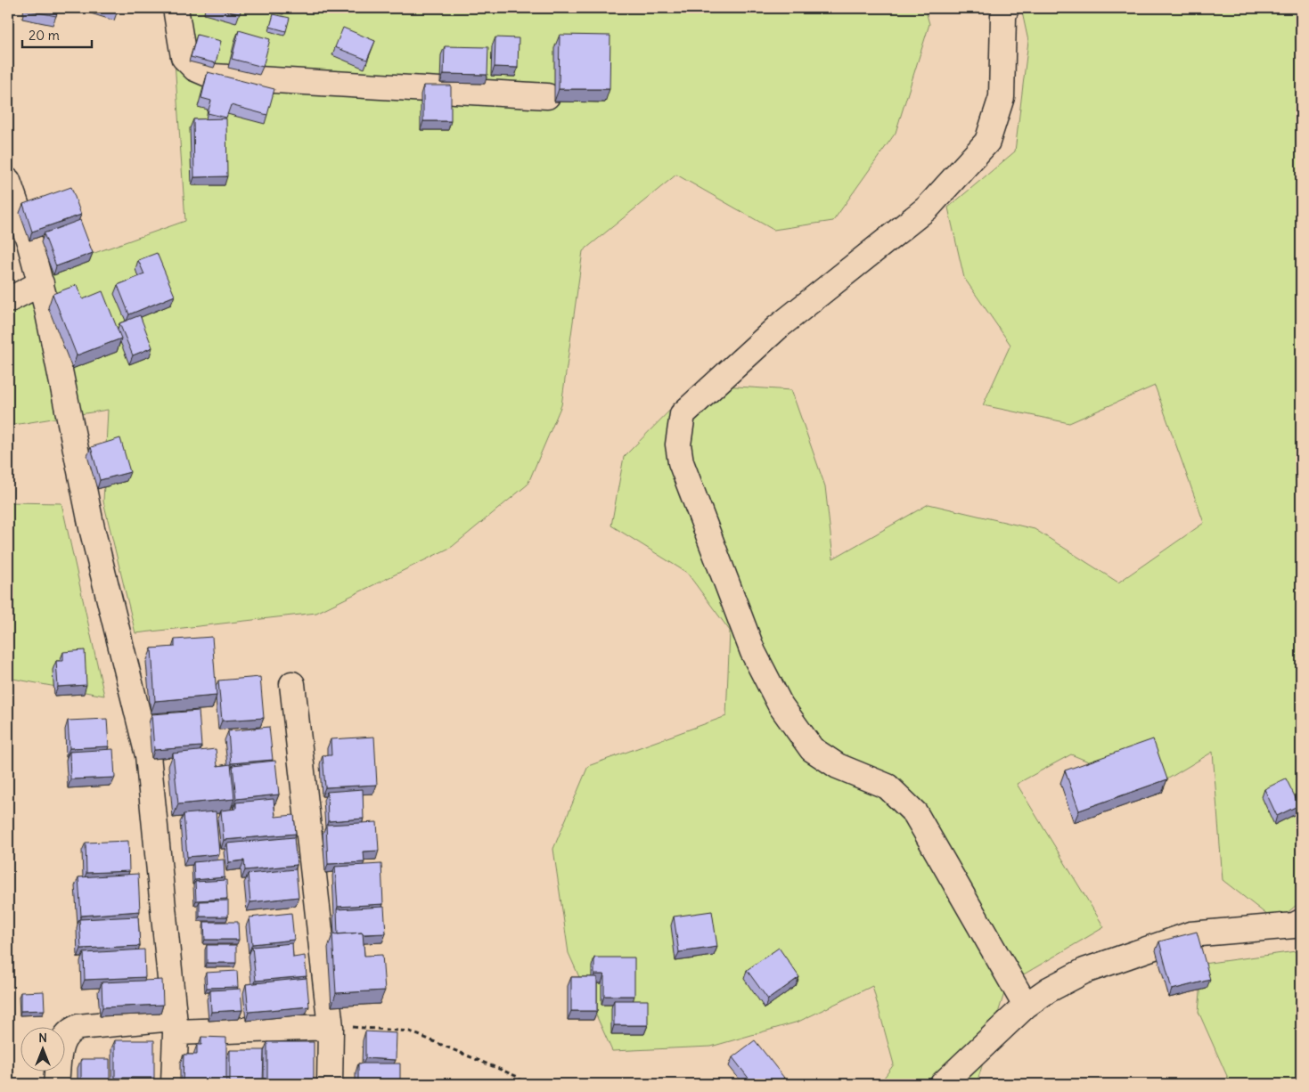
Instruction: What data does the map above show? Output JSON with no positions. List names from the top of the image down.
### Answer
{
  "scale_bar": "20 m",
  "north": "top"
}
